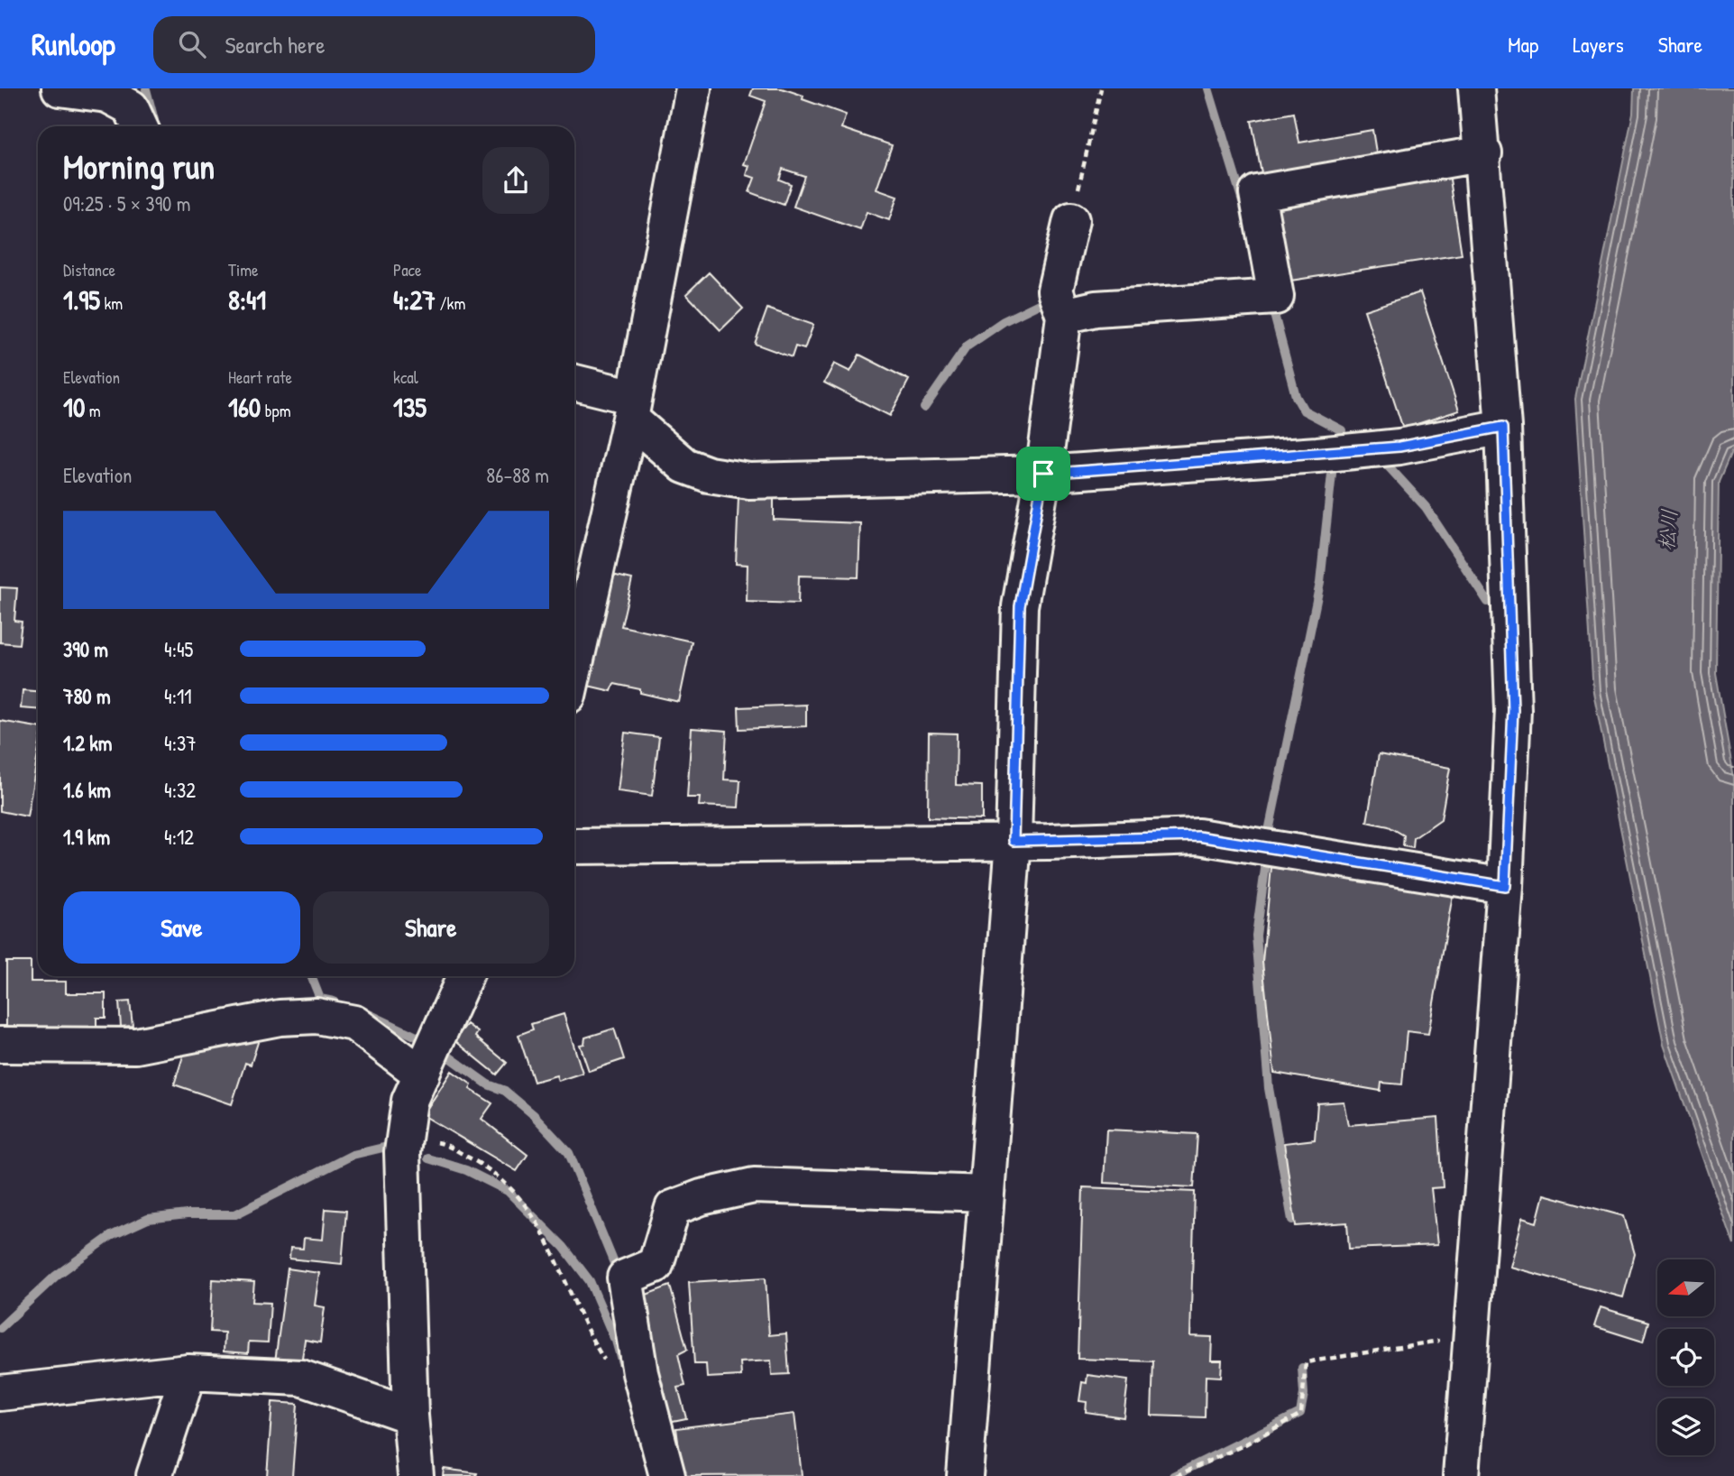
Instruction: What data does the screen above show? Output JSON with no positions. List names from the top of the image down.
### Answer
{
  "water": ["松川"],
  "north": "left",
  "page": {
    "header": "Runloop",
    "search": "Search here",
    "nav": ["Map", "Layers", "Share"],
    "heading": ["Morning run", "09:25 · 5 × 390 m"],
    "stats": [
      ["Distance", "1.95 km"],
      ["Time", "8:41"],
      ["Pace", "4:27 /km"],
      ["Elevation", "10 m"],
      ["Heart rate", "160 bpm"],
      ["kcal", "135"]
    ],
    "chart": ["Elevation", "86–88 m"],
    "list": [
      {
        "name": "390 m",
        "note": "4:45"
      },
      {
        "name": "780 m",
        "note": "4:11"
      },
      {
        "name": "1.2 km",
        "note": "4:37"
      },
      {
        "name": "1.6 km",
        "note": "4:32"
      },
      {
        "name": "1.9 km",
        "note": "4:12"
      }
    ],
    "buttons": ["Save", "Share"]
  }
}
